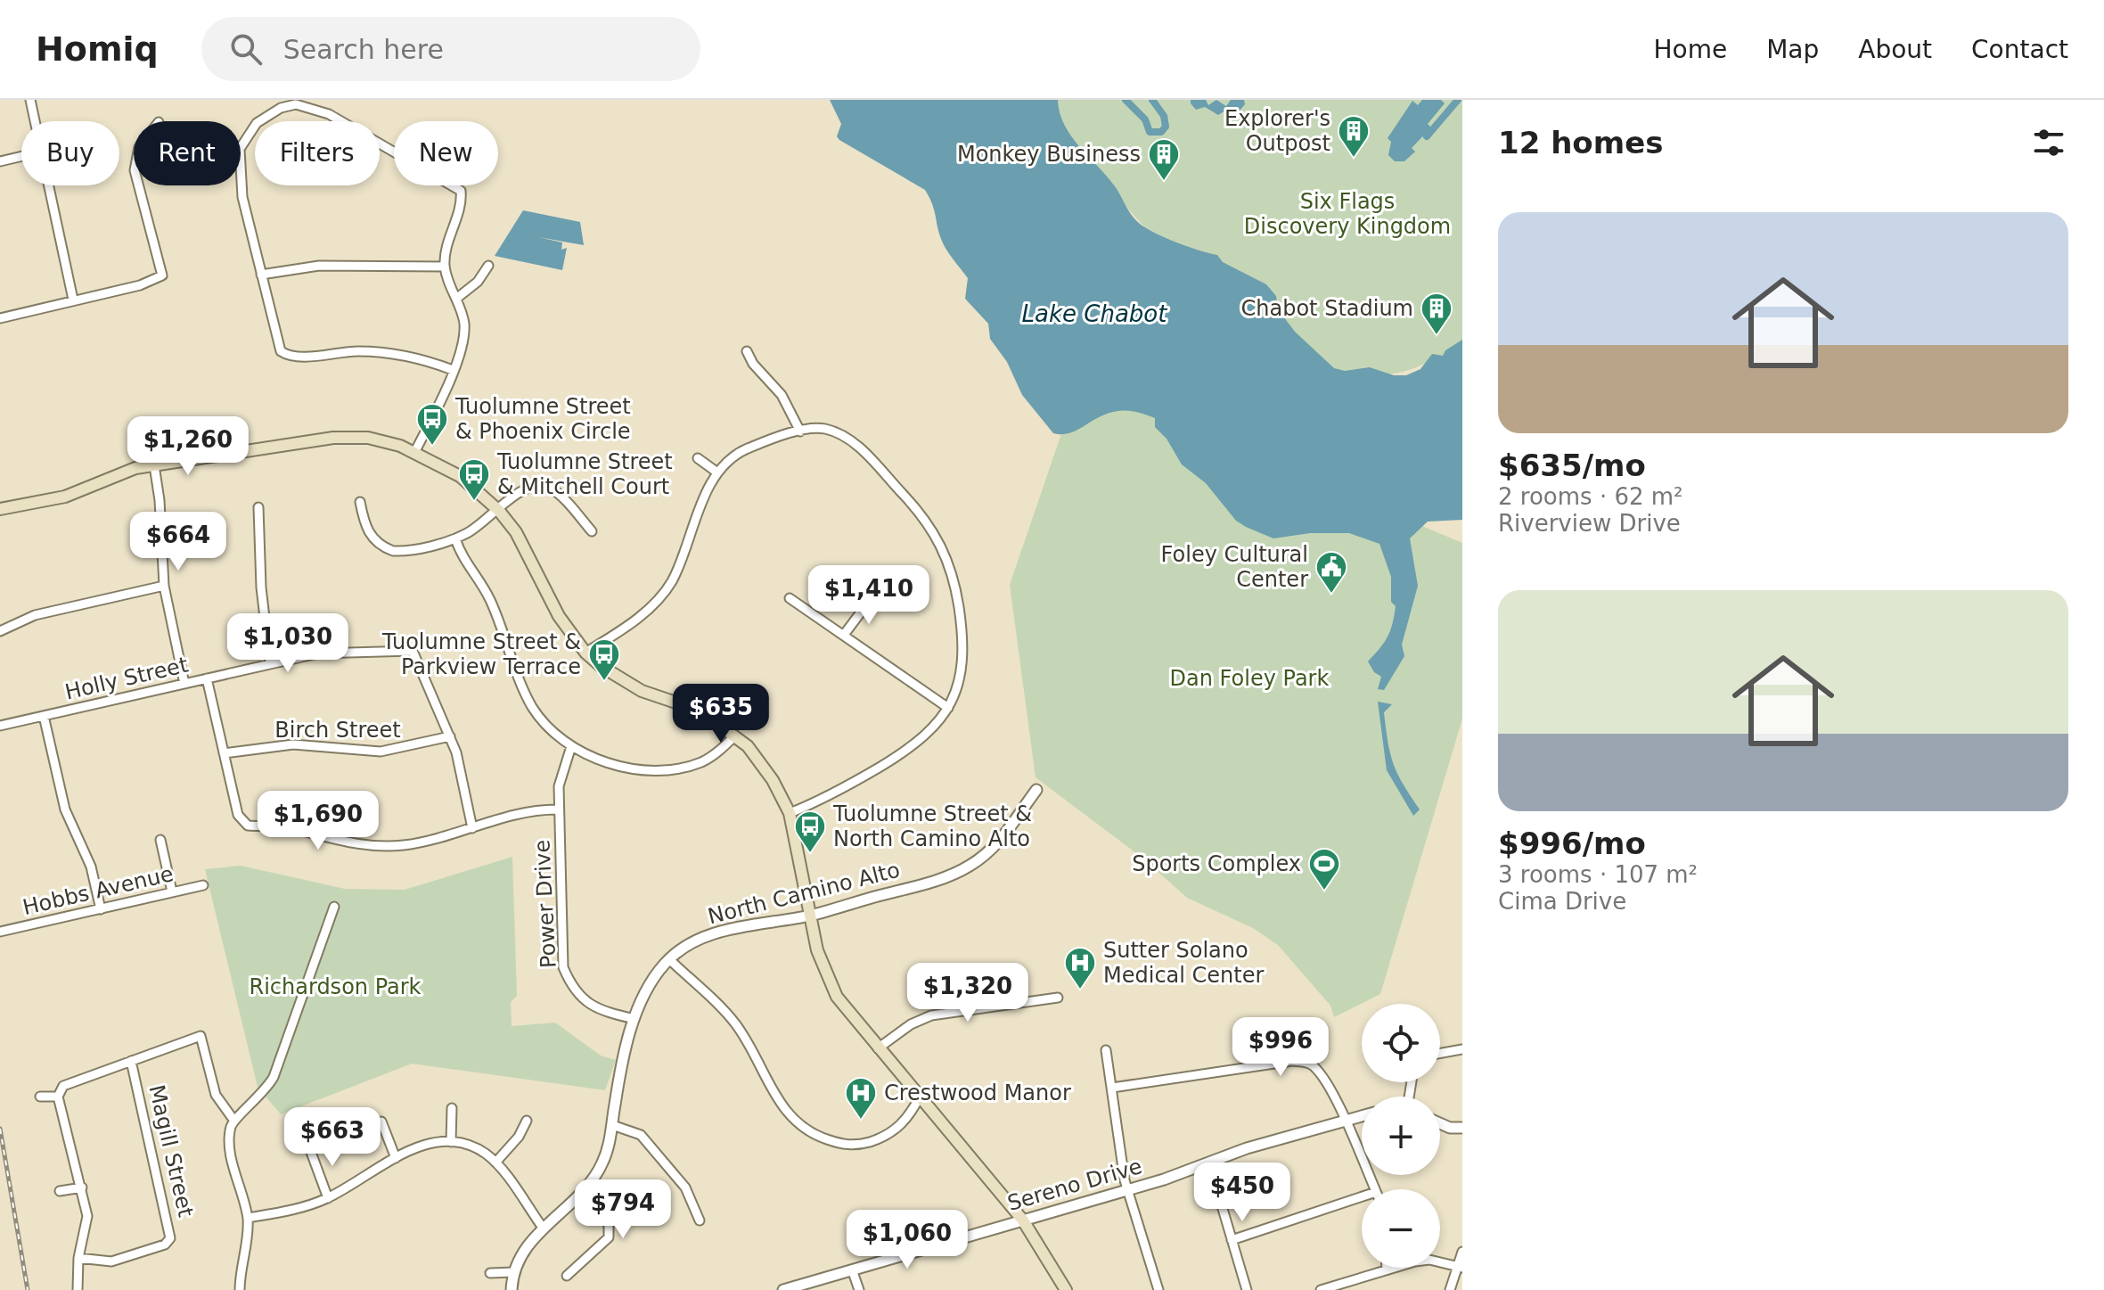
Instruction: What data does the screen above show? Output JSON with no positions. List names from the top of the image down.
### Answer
{
  "streets": {
    "street": [
      "Holly Street",
      "Birch Street",
      "Hobbs Avenue",
      "North Camino Alto",
      "Power Drive",
      "Magill Street",
      "Sereno Drive"
    ]
  },
  "crossings": [
    ["Holly Street", "Birch Street"],
    ["North Camino Alto", "Power Drive"]
  ],
  "water": ["Lake Chabot"],
  "parks": ["Six Flags Discovery Kingdom", "Dan Foley Park", "Richardson Park"],
  "places": {
    "building": ["Explorer's Outpost", "Monkey Business", "Chabot Stadium"],
    "bus stop": [
      "Tuolumne Street & Phoenix Circle",
      "Tuolumne Street & Mitchell Court",
      "Tuolumne Street & Parkview Terrace",
      "Tuolumne Street & North Camino Alto"
    ],
    "public building": ["Foley Cultural Center"],
    "sports": ["Sports Complex"],
    "hospital": ["Sutter Solano Medical Center", "Crestwood Manor"]
  },
  "page": {
    "header": "Homiq",
    "search": "Search here",
    "nav": [
      "Home",
      "Map",
      "About",
      "Contact"
    ],
    "heading": "12 homes",
    "chip": [
      "Buy",
      "Rent",
      "Filters",
      "New"
    ],
    "list": [
      {
        "name": "$635/mo",
        "note": "2 rooms · 62 m² · Riverview Drive"
      },
      {
        "name": "$996/mo",
        "note": "3 rooms · 107 m² · Cima Drive"
      }
    ],
    "price": [
      "$1,260",
      "$664",
      "$1,410",
      "$1,030",
      "$635",
      "$1,690",
      "$1,320",
      "$996",
      "$663",
      "$450",
      "$794",
      "$1,060"
    ],
    "map_buttons": ["+", "−"]
  }
}
